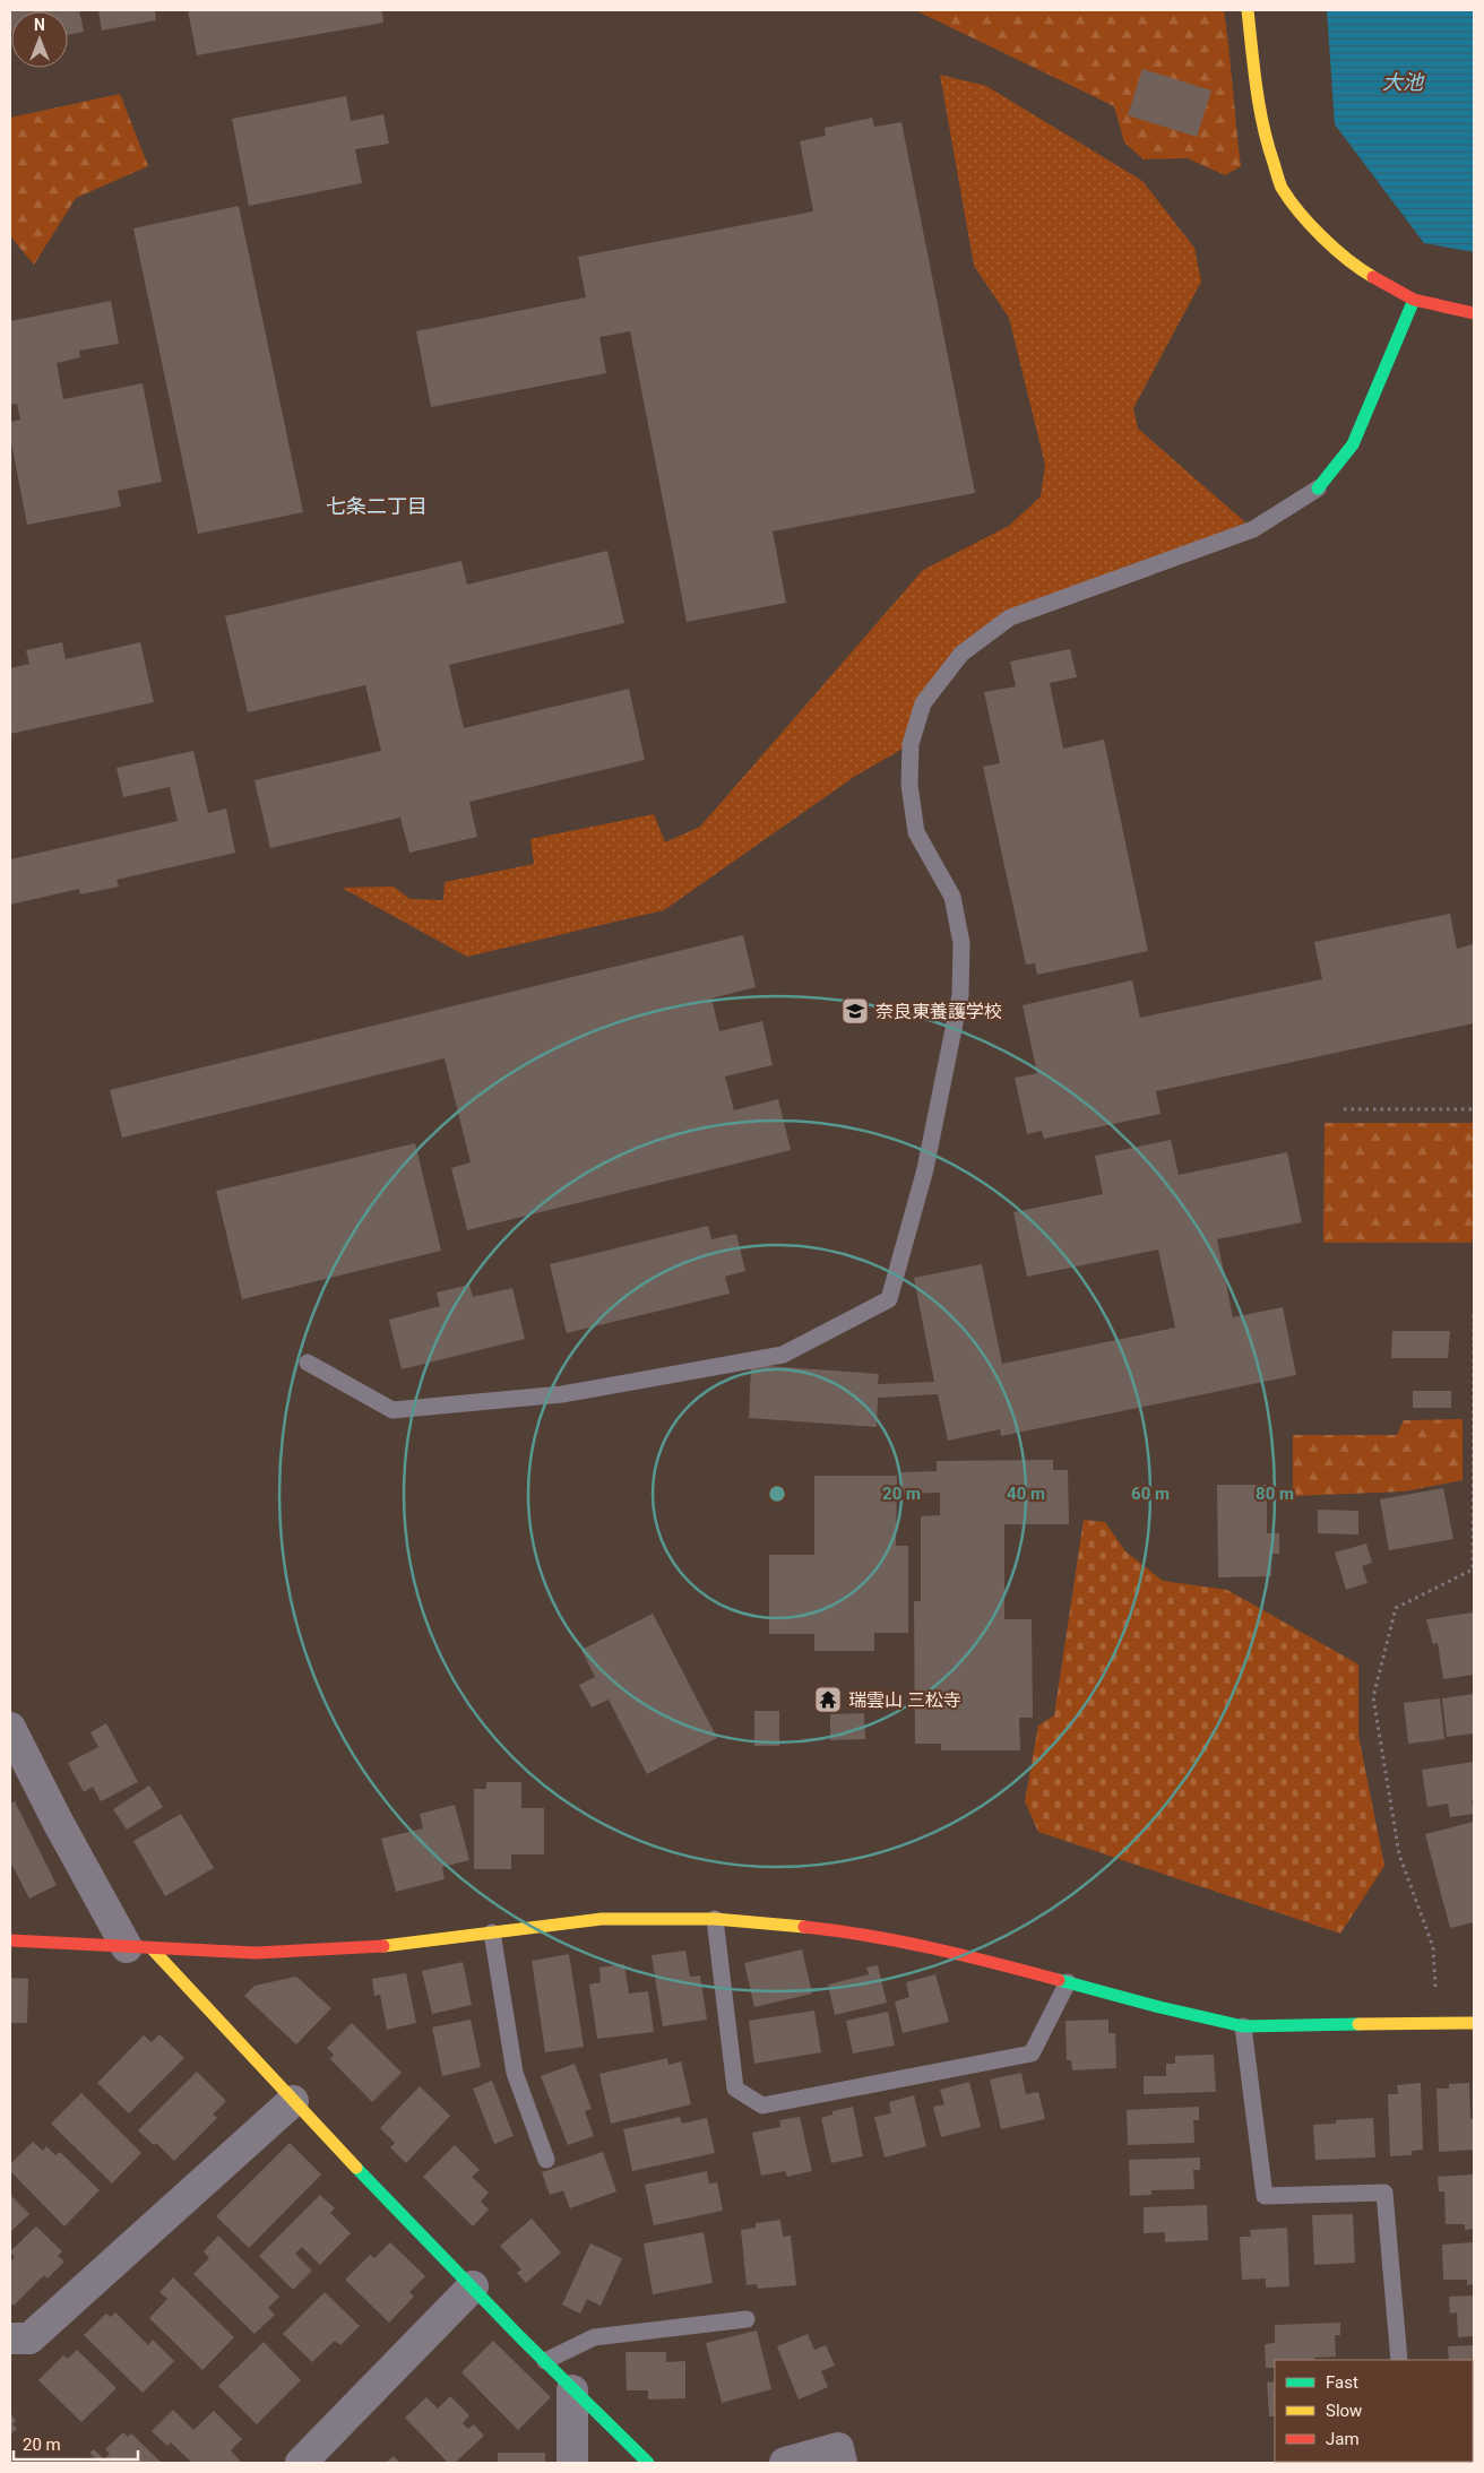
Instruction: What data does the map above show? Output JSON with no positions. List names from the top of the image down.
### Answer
{
  "districts": ["七条二丁目"],
  "water": ["大池"],
  "places": {
    "school or university": ["奈良東養護学校"],
    "temple": ["瑞雲山 三松寺"]
  },
  "legend": ["Fast", "Slow", "Jam"],
  "scale_bar": "20 m",
  "north": "top",
  "rings": [
    "20 m",
    "40 m",
    "60 m",
    "80 m"
  ]
}
